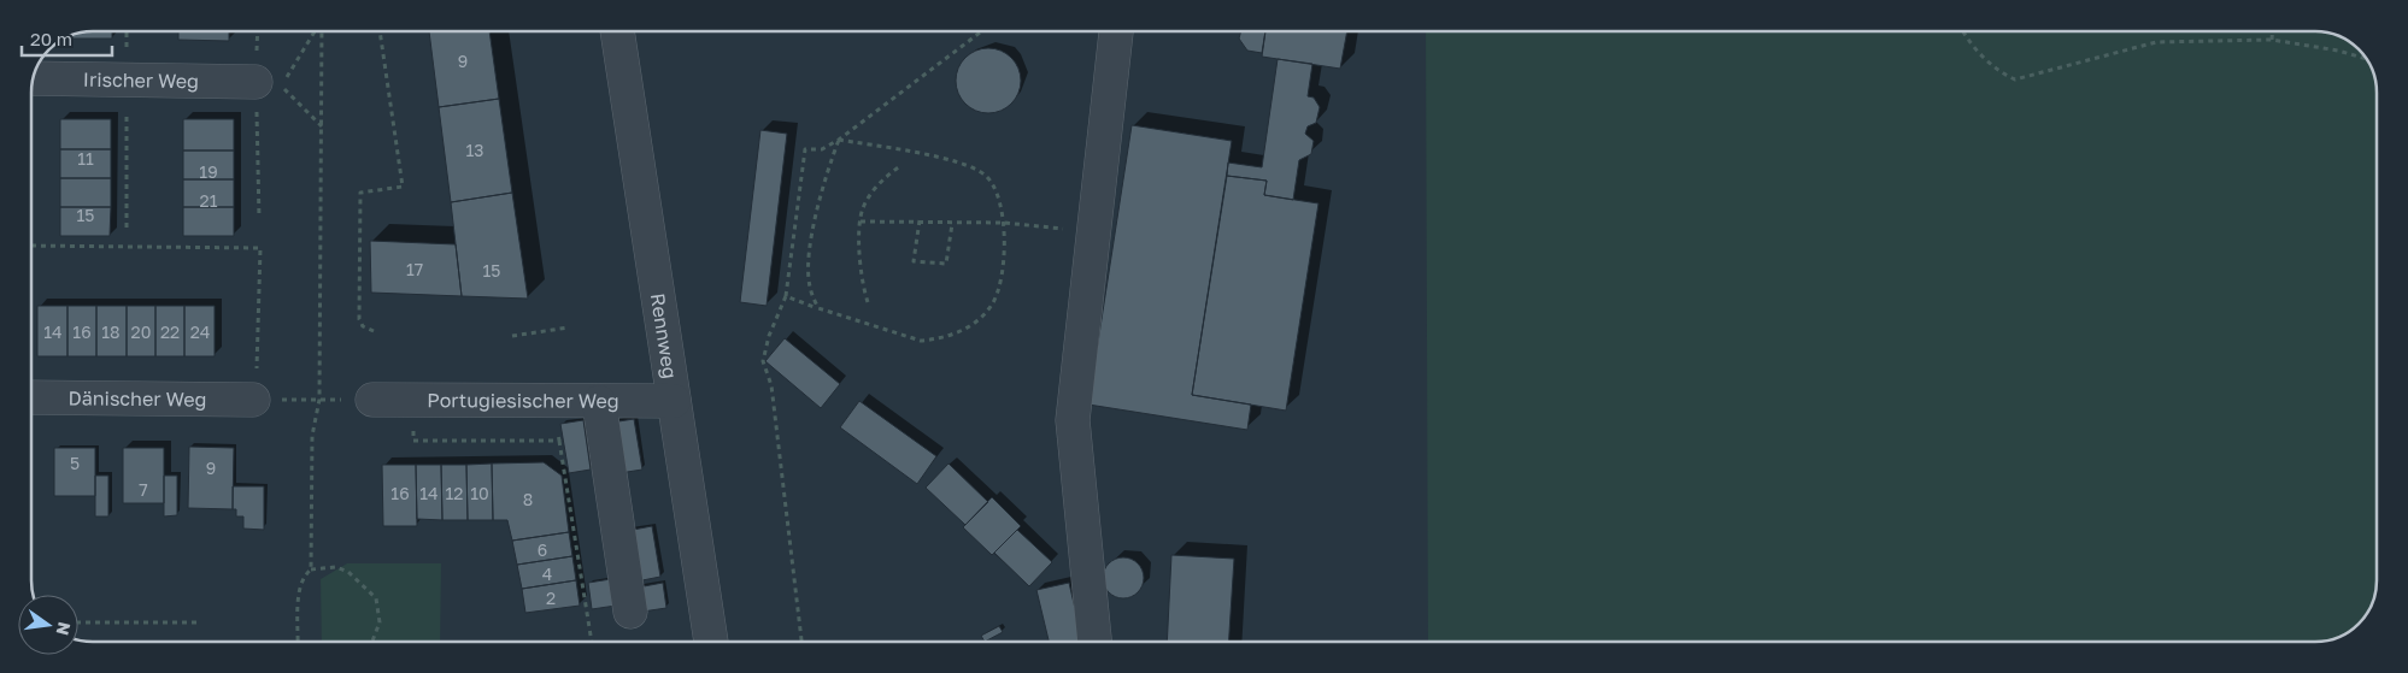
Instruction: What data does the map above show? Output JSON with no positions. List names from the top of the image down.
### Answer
{
  "streets": {
    "street": [
      "Irischer Weg",
      "Rennweg",
      "Dänischer Weg",
      "Portugiesischer Weg"
    ]
  },
  "crossings": [
    ["Rennweg", "Portugiesischer Weg"]
  ],
  "house_numbers": [
    "9",
    "13",
    "11",
    "19",
    "21",
    "15",
    "17",
    "15",
    "14",
    "16",
    "18",
    "20",
    "22",
    "24",
    "5",
    "9",
    "7",
    "16",
    "14",
    "12",
    "10",
    "8",
    "6",
    "4",
    "2"
  ],
  "scale_bar": "20 m",
  "north": "right"
}
